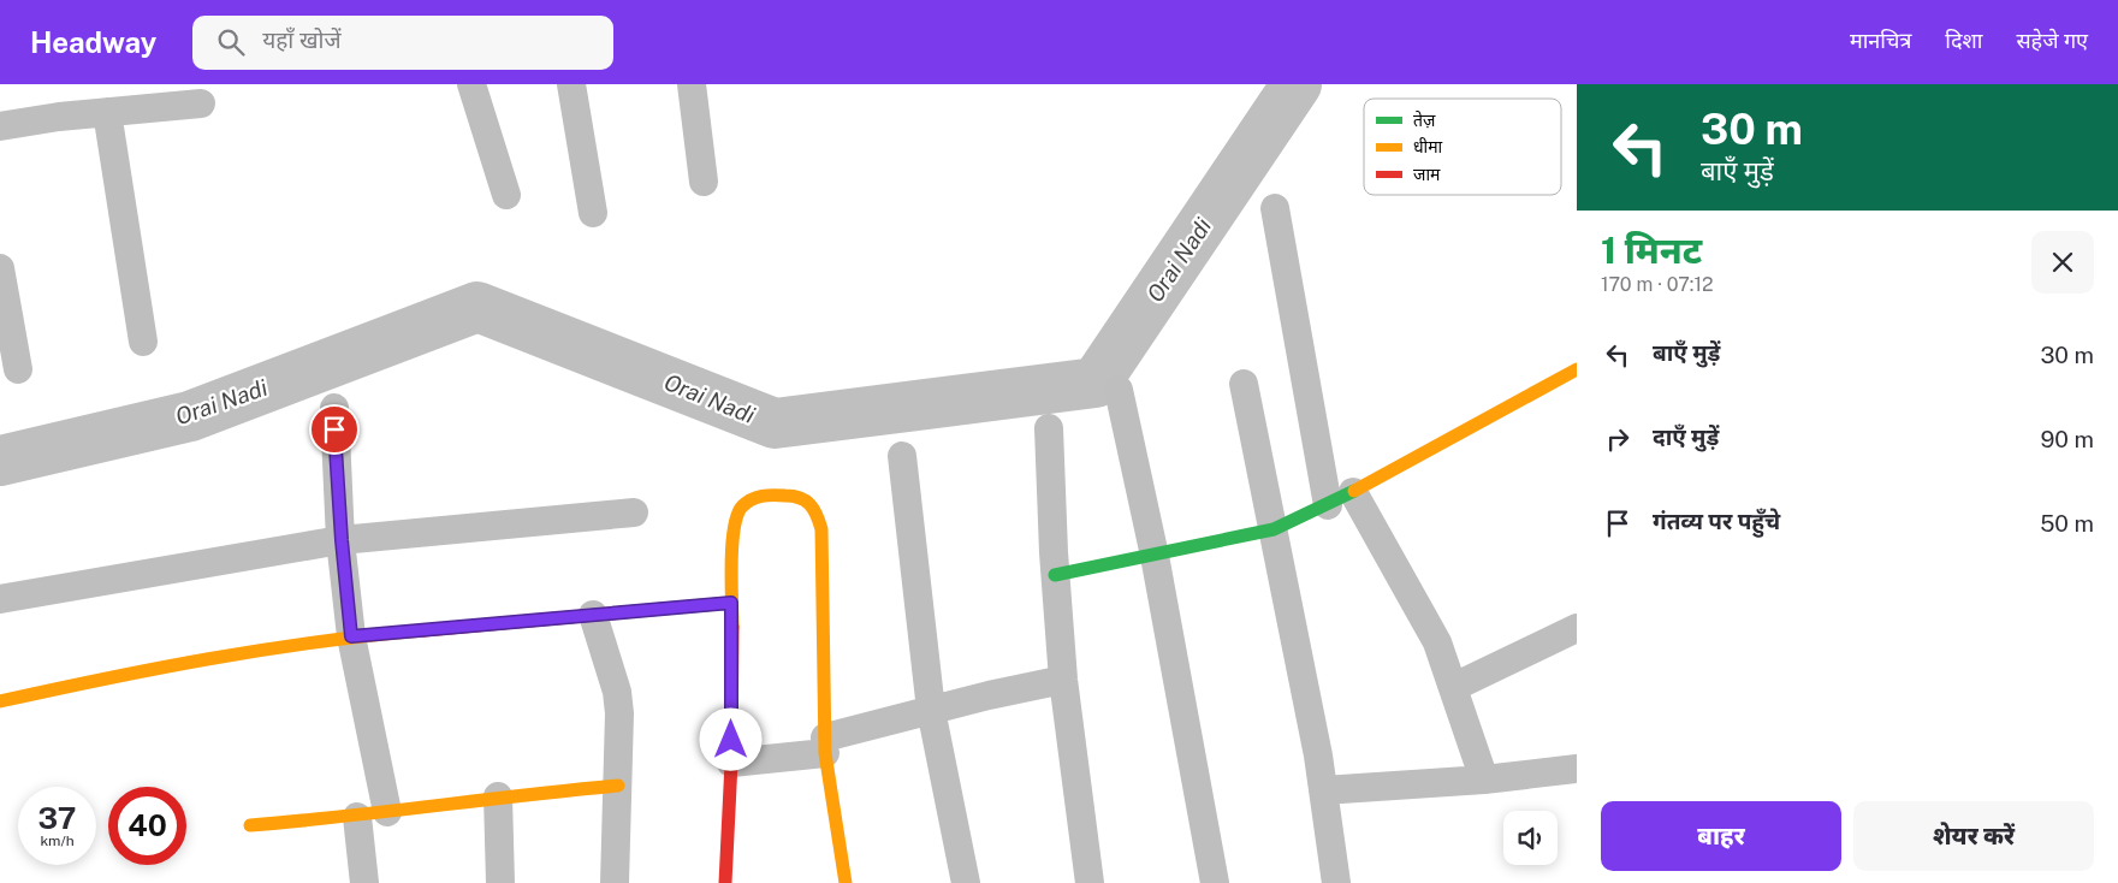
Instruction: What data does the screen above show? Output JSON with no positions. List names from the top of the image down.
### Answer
{
  "water": ["Orai Nadi"],
  "legend": ["तेज़", "धीमा", "जाम"],
  "page": {
    "header": "Headway",
    "search": "यहाँ खोजें",
    "nav": ["मानचित्र", "दिशा", "सहेजे गए"],
    "turn": ["30 m", "बाएँ मुड़ें"],
    "heading": ["1 मिनट", "170 m · 07:12"],
    "list": [
      {
        "name": "बाएँ मुड़ें",
        "value": "30 m"
      },
      {
        "name": "दाएँ मुड़ें",
        "value": "90 m"
      },
      {
        "name": "गंतव्य पर पहुँचे",
        "value": "50 m"
      }
    ],
    "speed": "37 km/h",
    "limit": "40",
    "buttons": ["बाहर", "शेयर करें"]
  }
}
